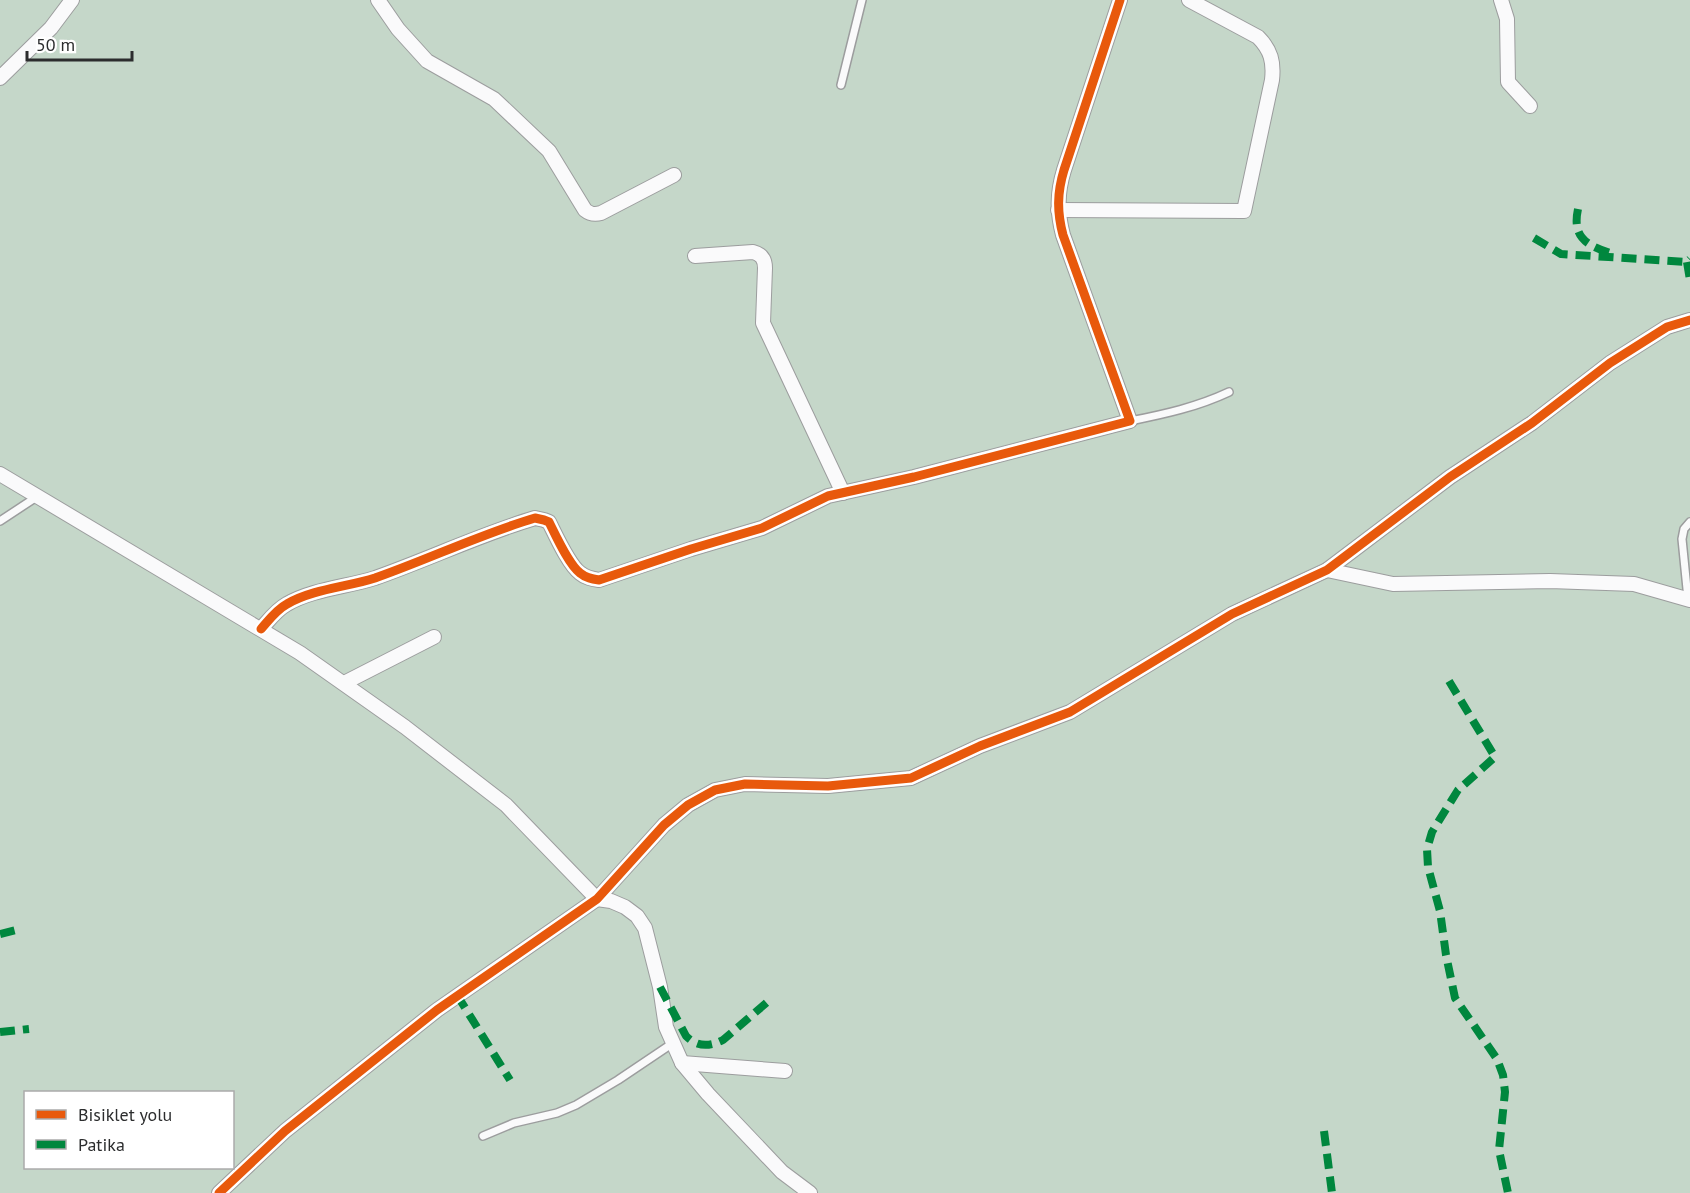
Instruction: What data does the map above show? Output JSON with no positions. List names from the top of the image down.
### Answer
{
  "legend": ["Bisiklet yolu", "Patika"],
  "scale_bar": "50 m"
}
